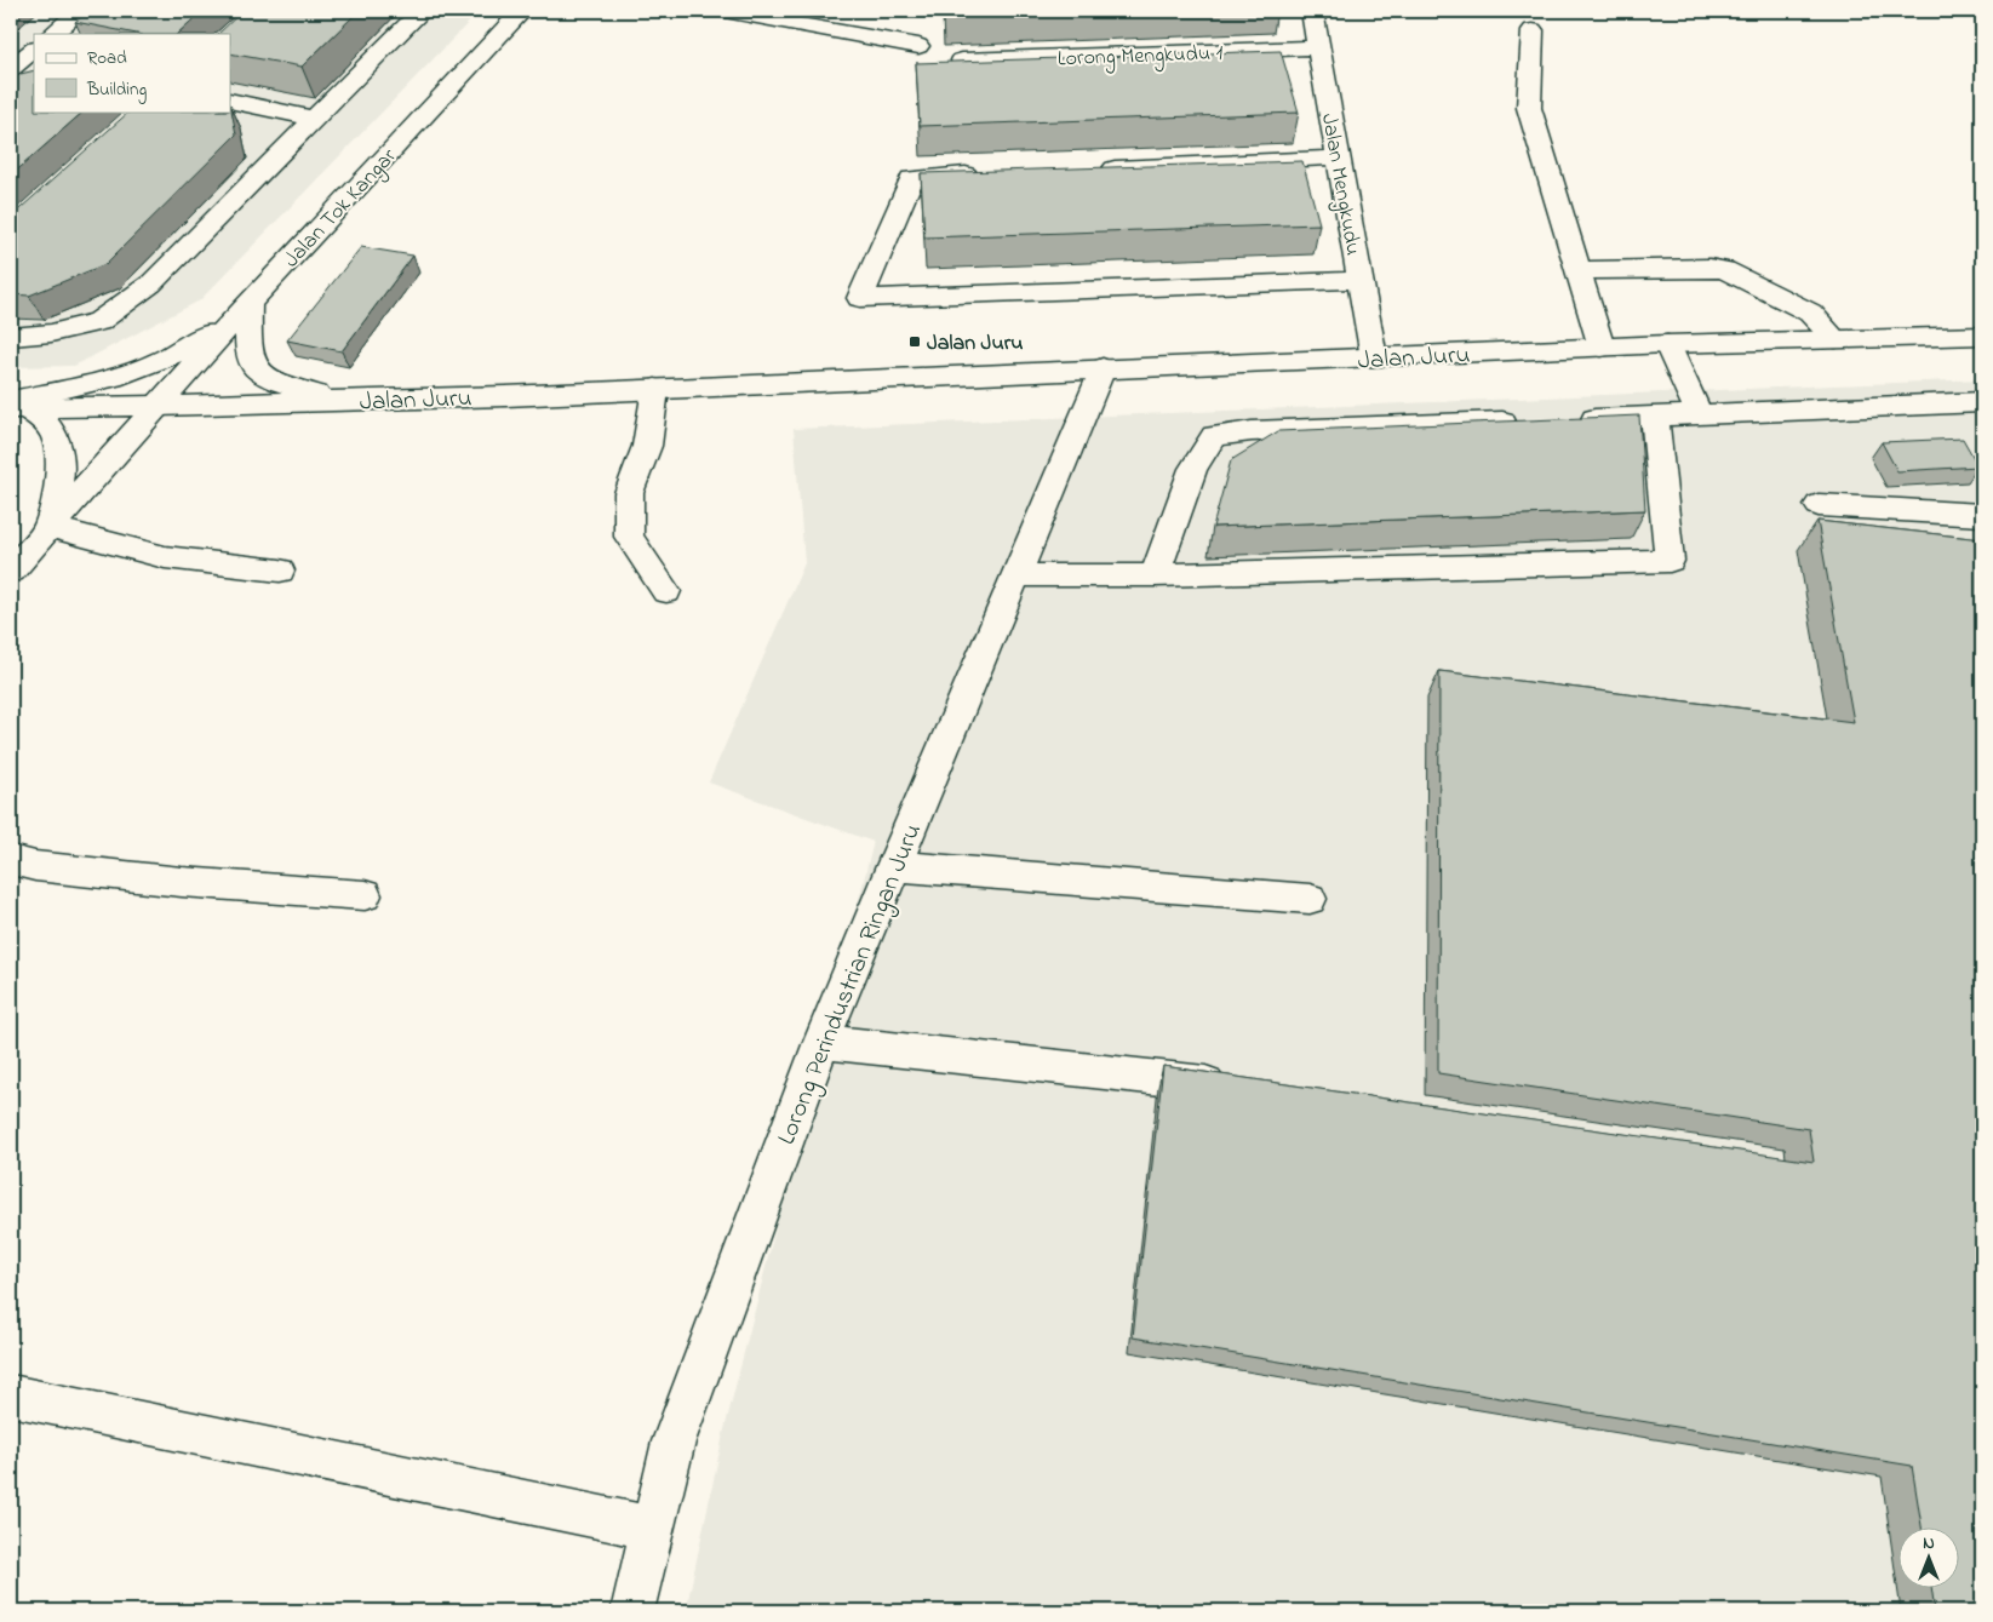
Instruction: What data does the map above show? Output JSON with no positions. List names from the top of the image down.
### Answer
{
  "streets": {
    "street": [
      "Lorong Mengkudu 1",
      "Jalan Mengkudu",
      "Jalan Tok Kangar",
      "Jalan Juru",
      "Lorong Perindustrian Ringan Juru"
    ]
  },
  "crossings": [
    ["Lorong Mengkudu 1", "Jalan Mengkudu"],
    ["Jalan Mengkudu", "Jalan Juru"],
    ["Jalan Tok Kangar", "Jalan Juru"],
    ["Jalan Juru", "Lorong Perindustrian Ringan Juru"]
  ],
  "places": {
    "transit": ["Jalan Juru"]
  },
  "legend": ["Road", "Building"],
  "north": "top"
}
